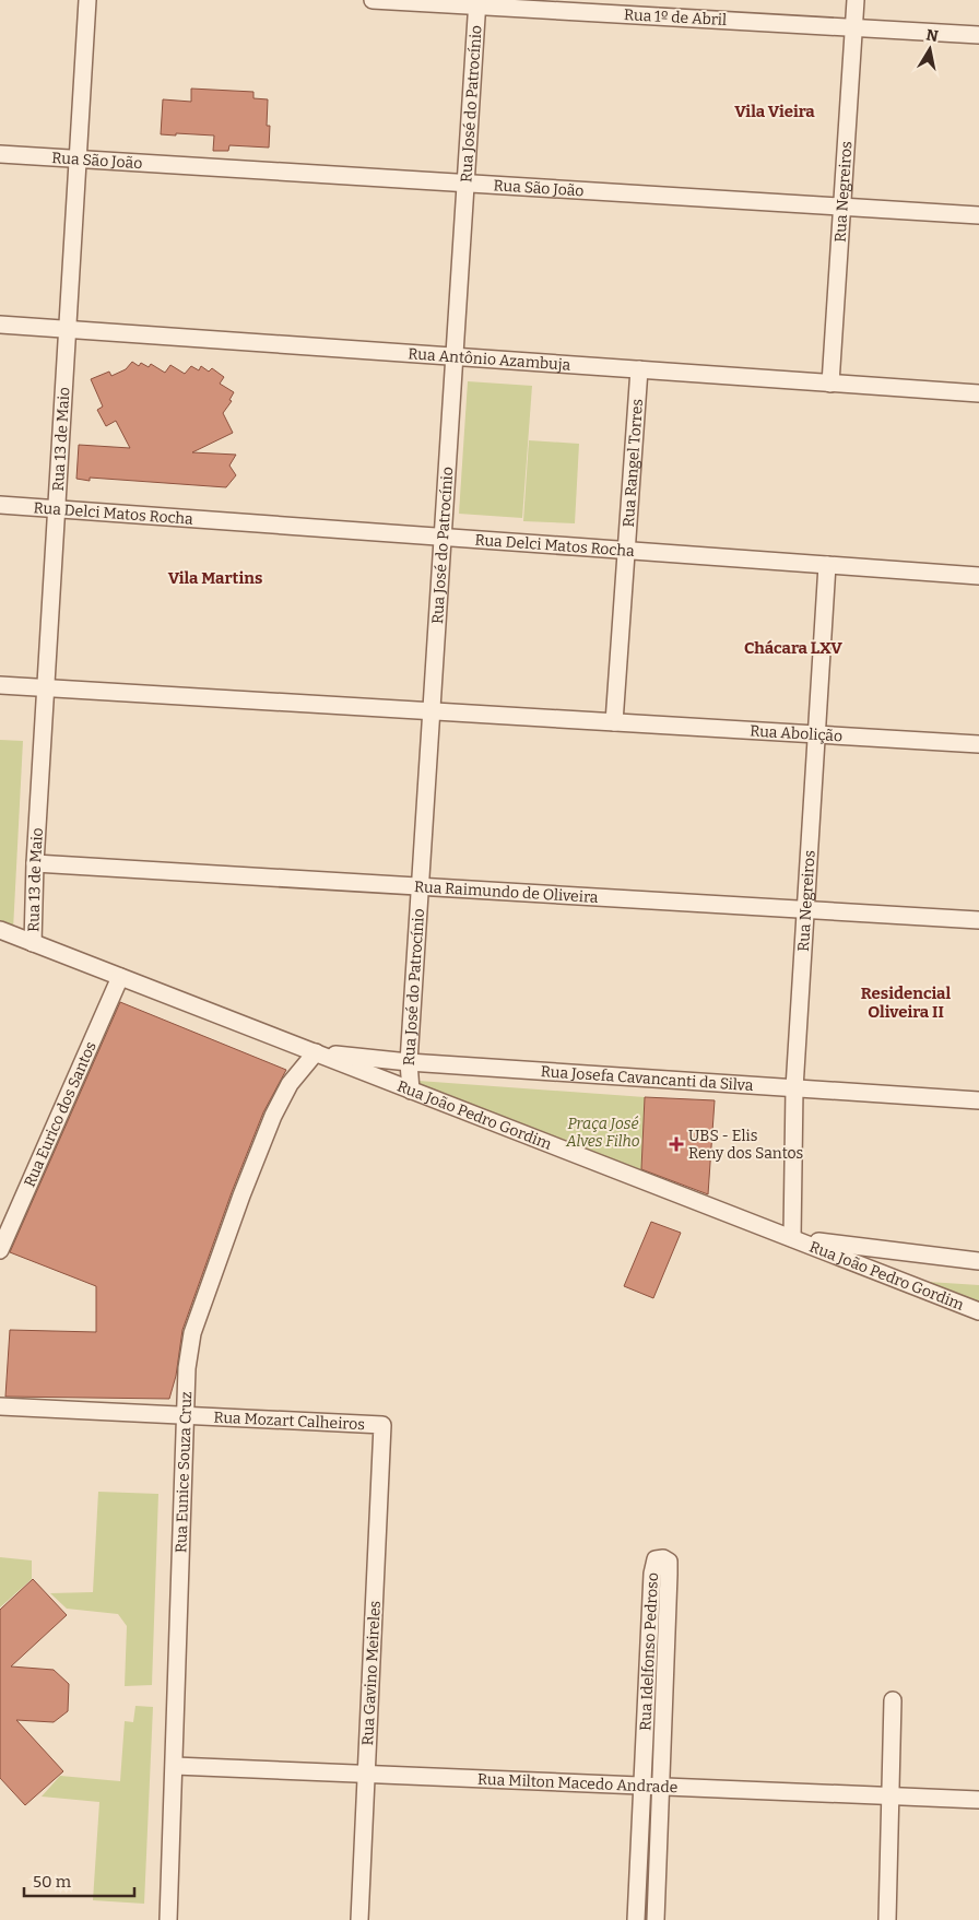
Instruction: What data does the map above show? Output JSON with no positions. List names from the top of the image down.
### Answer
{
  "streets": {
    "street": [
      "Rua 1º de Abril",
      "Rua José do Patrocínio",
      "Rua São João",
      "Rua Negreiros",
      "Rua Antônio Azambuja",
      "Rua 13 de Maio",
      "Rua Rangel Torres",
      "Rua Delci Matos Rocha",
      "Rua Abolição",
      "Rua Raimundo de Oliveira",
      "Rua Josefa Cavancanti da Silva",
      "Rua Eurico dos Santos",
      "Rua João Pedro Gordim",
      "Rua Mozart Calheiros",
      "Rua Eunice Souza Cruz",
      "Rua Idelfonso Pedroso",
      "Rua Gavino Meireles",
      "Rua Milton Macedo Andrade"
    ]
  },
  "crossings": [
    ["Rua 1º de Abril", "Rua José do Patrocínio"],
    ["Rua 1º de Abril", "Rua Negreiros"],
    ["Rua José do Patrocínio", "Rua São João"],
    ["Rua José do Patrocínio", "Rua Antônio Azambuja"],
    ["Rua José do Patrocínio", "Rua Delci Matos Rocha"],
    ["Rua José do Patrocínio", "Rua Abolição"],
    ["Rua José do Patrocínio", "Rua Raimundo de Oliveira"],
    ["Rua José do Patrocínio", "Rua Josefa Cavancanti da Silva"],
    ["Rua José do Patrocínio", "Rua João Pedro Gordim"],
    ["Rua São João", "Rua Negreiros"],
    ["Rua São João", "Rua 13 de Maio"],
    ["Rua Negreiros", "Rua Antônio Azambuja"],
    ["Rua Negreiros", "Rua Delci Matos Rocha"],
    ["Rua Negreiros", "Rua Abolição"],
    ["Rua Negreiros", "Rua Raimundo de Oliveira"],
    ["Rua Negreiros", "Rua Josefa Cavancanti da Silva"],
    ["Rua Negreiros", "Rua João Pedro Gordim"],
    ["Rua Antônio Azambuja", "Rua 13 de Maio"],
    ["Rua Antônio Azambuja", "Rua Rangel Torres"],
    ["Rua 13 de Maio", "Rua Delci Matos Rocha"],
    ["Rua 13 de Maio", "Rua Abolição"],
    ["Rua 13 de Maio", "Rua Raimundo de Oliveira"],
    ["Rua 13 de Maio", "Rua João Pedro Gordim"],
    ["Rua Rangel Torres", "Rua Delci Matos Rocha"],
    ["Rua Rangel Torres", "Rua Abolição"],
    ["Rua Josefa Cavancanti da Silva", "Rua João Pedro Gordim"],
    ["Rua Josefa Cavancanti da Silva", "Rua Eunice Souza Cruz"],
    ["Rua Eurico dos Santos", "Rua João Pedro Gordim"],
    ["Rua João Pedro Gordim", "Rua Eunice Souza Cruz"],
    ["Rua Mozart Calheiros", "Rua Eunice Souza Cruz"],
    ["Rua Mozart Calheiros", "Rua Gavino Meireles"],
    ["Rua Eunice Souza Cruz", "Rua Milton Macedo Andrade"],
    ["Rua Idelfonso Pedroso", "Rua Milton Macedo Andrade"],
    ["Rua Gavino Meireles", "Rua Milton Macedo Andrade"]
  ],
  "districts": [
    "Vila Vieira",
    "Vila Martins",
    "Chácara LXV",
    "Residencial Oliveira II"
  ],
  "parks": ["Praça José Alves Filho"],
  "places": {
    "health": ["UBS - Elis Reny dos Santos"]
  },
  "scale_bar": "50 m",
  "north": "top"
}
